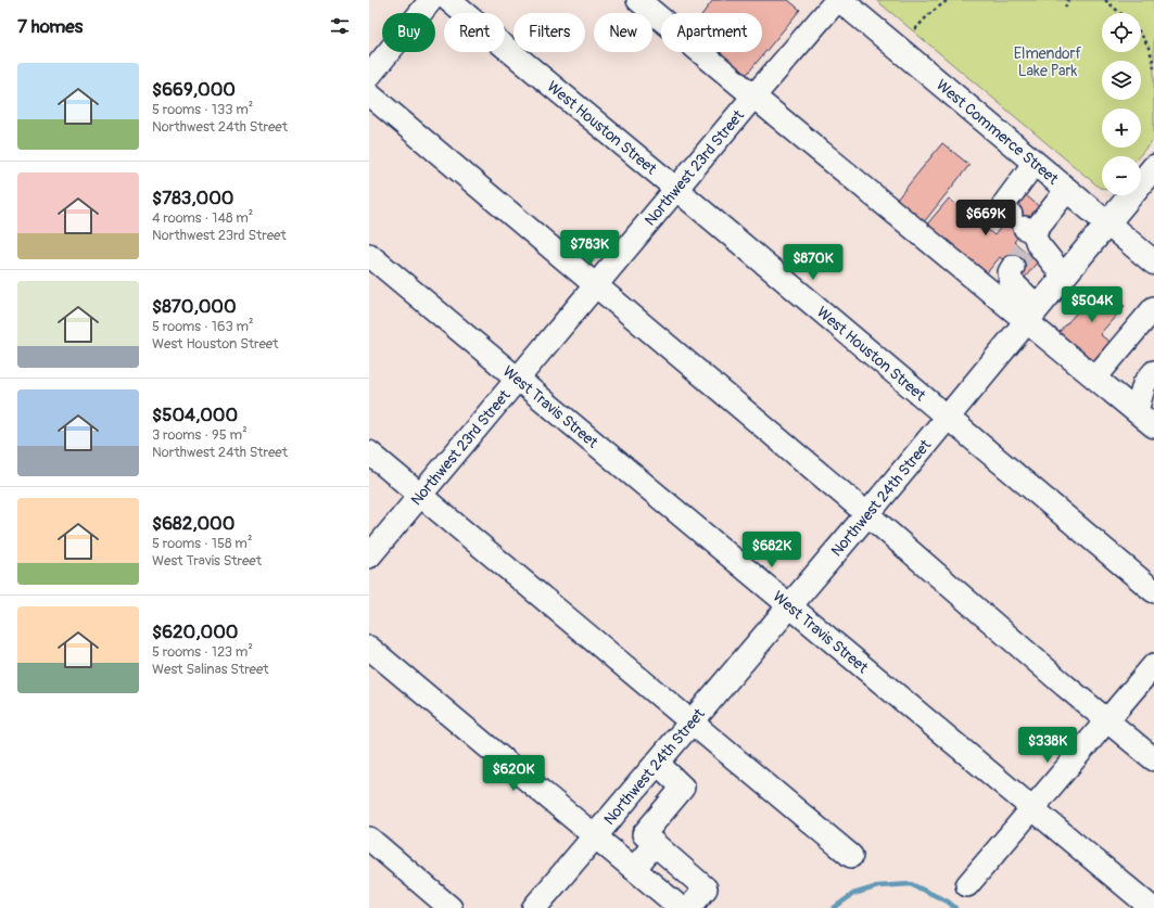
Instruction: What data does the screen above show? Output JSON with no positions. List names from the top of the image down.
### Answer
{
  "streets": {
    "main road": ["West Commerce Street", "Northwest 24th Street"],
    "street": ["West Houston Street", "Northwest 23rd Street", "West Travis Street"]
  },
  "crossings": [
    ["West Houston Street", "Northwest 23rd Street"],
    ["West Houston Street", "Northwest 24th Street"],
    ["West Commerce Street", "Northwest 24th Street"],
    ["Northwest 23rd Street", "West Travis Street"],
    ["West Travis Street", "Northwest 24th Street"]
  ],
  "parks": ["Elmendorf Lake Park"],
  "page": {
    "heading": "7 homes",
    "map_buttons": ["+", "−"],
    "chip": [
      "Buy",
      "Rent",
      "Filters",
      "New",
      "Apartment"
    ],
    "list": [
      {
        "name": "$669,000",
        "note": "5 rooms · 133 m² · Northwest 24th Street"
      },
      {
        "name": "$783,000",
        "note": "4 rooms · 148 m² · Northwest 23rd Street"
      },
      {
        "name": "$870,000",
        "note": "5 rooms · 163 m² · West Houston Street"
      },
      {
        "name": "$504,000",
        "note": "3 rooms · 95 m² · Northwest 24th Street"
      },
      {
        "name": "$682,000",
        "note": "5 rooms · 158 m² · West Travis Street"
      },
      {
        "name": "$620,000",
        "note": "5 rooms · 123 m² · West Salinas Street"
      }
    ],
    "price": [
      "$669K",
      "$783K",
      "$870K",
      "$504K",
      "$682K",
      "$338K",
      "$620K"
    ]
  }
}
